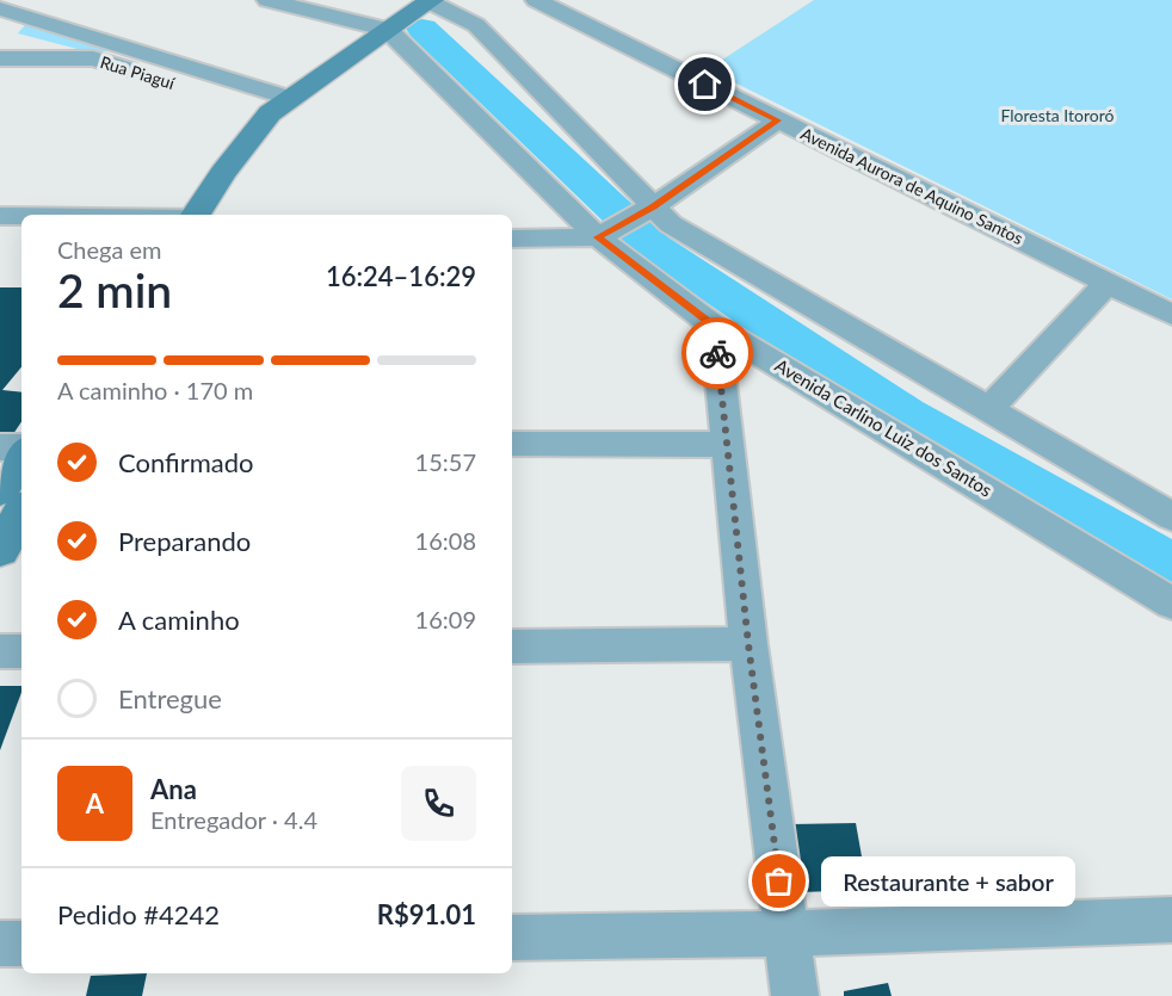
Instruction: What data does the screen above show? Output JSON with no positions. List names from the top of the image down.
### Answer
{
  "streets": {
    "street": ["Rua Piaguí", "Avenida Aurora de Aquino Santos", "Avenida Carlino Luiz dos Santos"]
  },
  "parks": ["Floresta Itororó"],
  "places": ["Restaurante + sabor"],
  "page": {
    "heading": ["2 min", "Chega em", "16:24–16:29"],
    "panel": [
      "Ana",
      "Entregador · 4.4",
      "Pedido #4242",
      "R$91.01"
    ],
    "bar": "A caminho · 170 m",
    "list": [
      ["Confirmado", "15:57"],
      ["Preparando", "16:08"],
      ["A caminho", "16:09"],
      "Entregue"
    ],
    "round": "A",
    "bubble": "Restaurante + sabor"
  }
}
